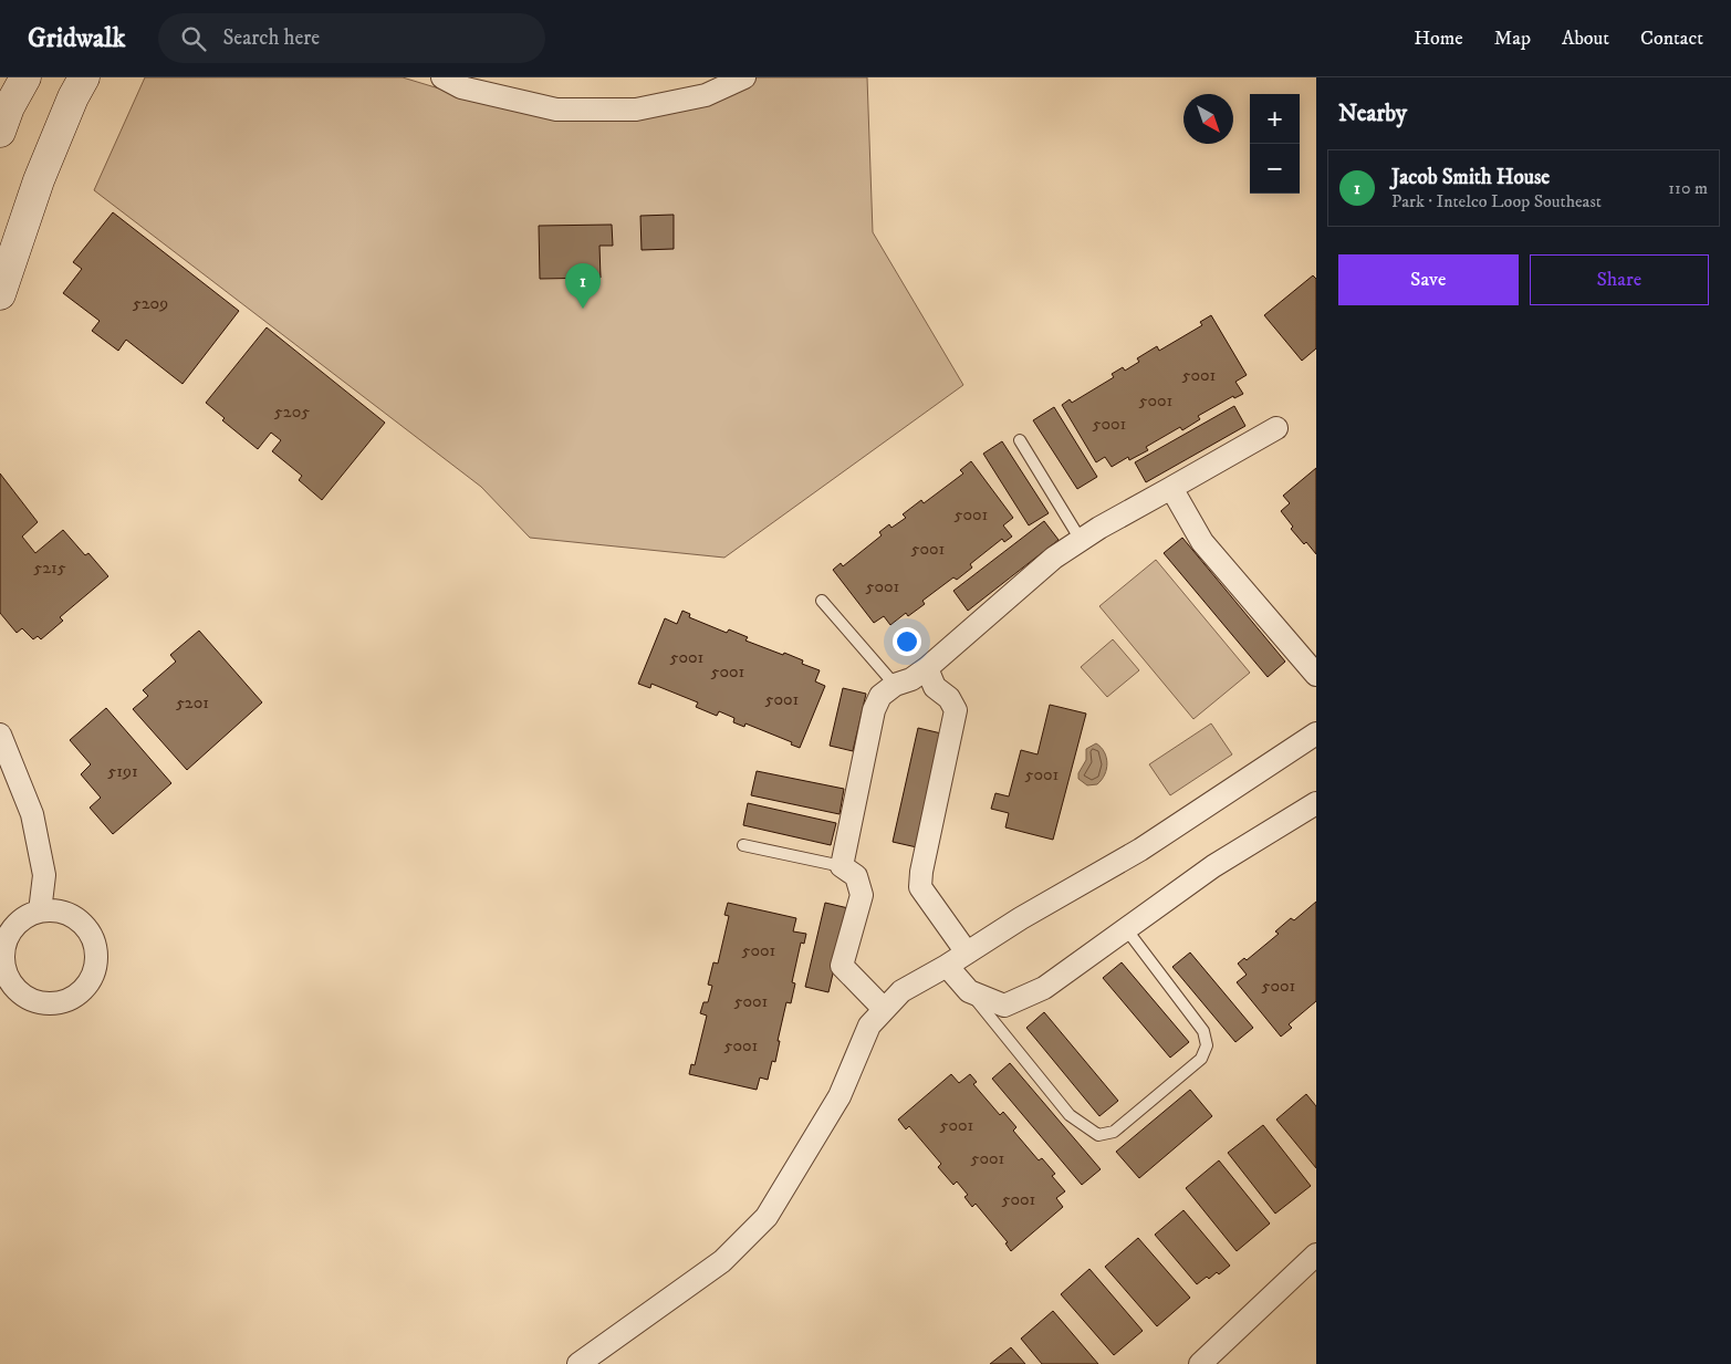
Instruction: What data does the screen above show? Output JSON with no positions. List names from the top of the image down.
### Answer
{
  "house_numbers": [
    "5209",
    "5001",
    "5001",
    "5205",
    "5001",
    "5001",
    "5001",
    "5215",
    "5001",
    "5001",
    "5001",
    "5001",
    "5201",
    "5191",
    "5001",
    "5001",
    "5001",
    "5001",
    "5001",
    "5001",
    "5001",
    "5001"
  ],
  "north": "bottom right",
  "page": {
    "header": "Gridwalk",
    "search": "Search here",
    "nav": [
      "Home",
      "Map",
      "About",
      "Contact"
    ],
    "heading": "Nearby",
    "map_buttons": ["+", "−"],
    "list": [
      {
        "mark": "1",
        "name": "Jacob Smith House",
        "note": "Park · Intelco Loop Southeast",
        "value": "110 m"
      }
    ],
    "buttons": ["Save", "Share"],
    "pins": "1"
  }
}
